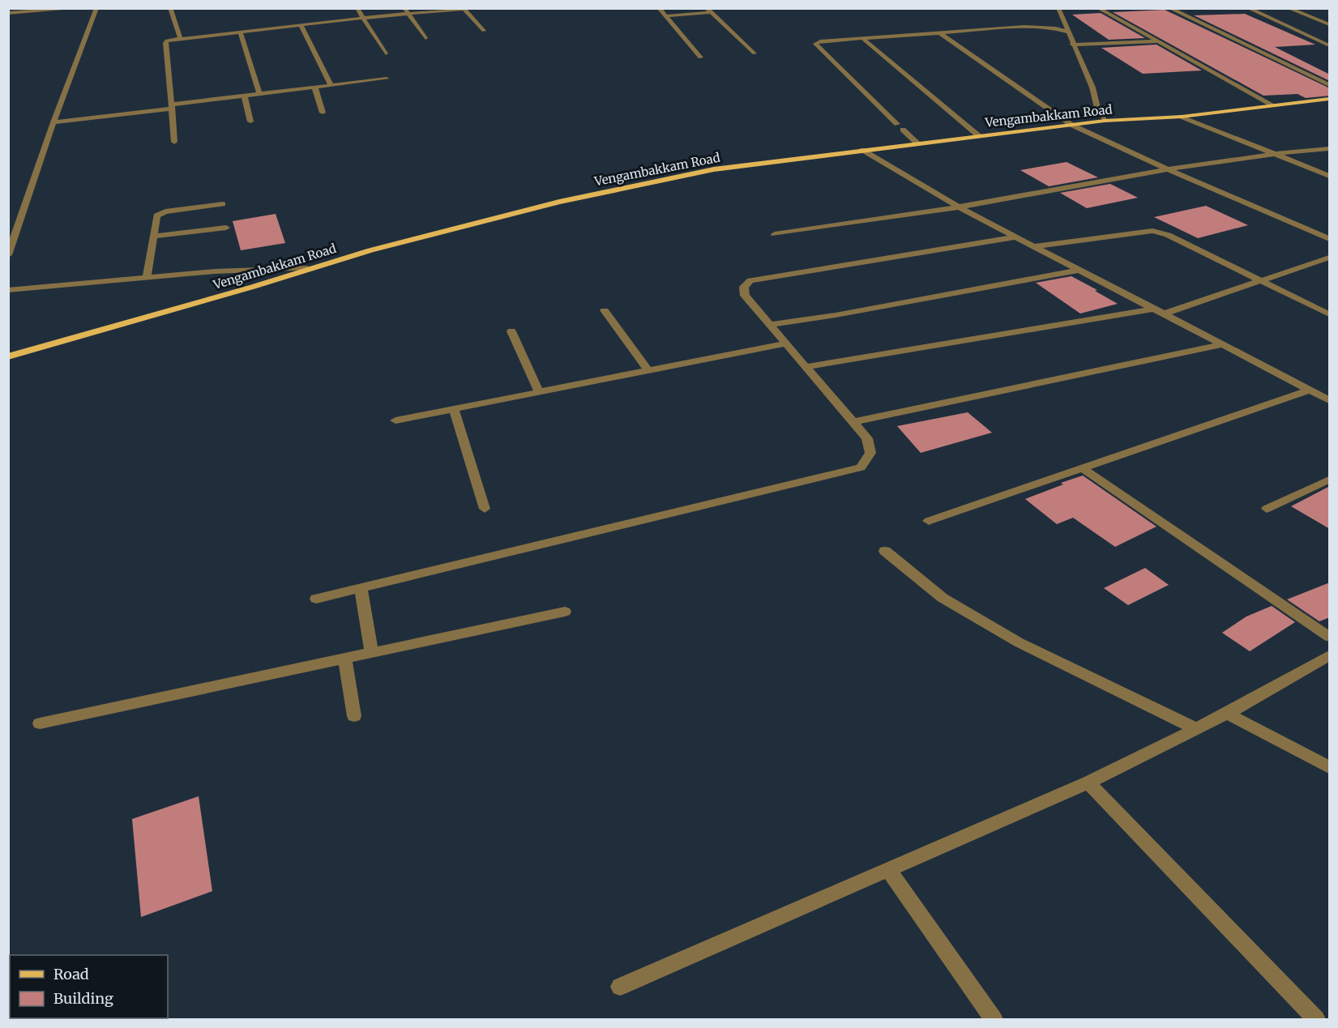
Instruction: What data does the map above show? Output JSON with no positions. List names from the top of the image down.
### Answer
{
  "streets": {
    "main road": ["Vengambakkam Road"]
  },
  "legend": ["Road", "Building"]
}
